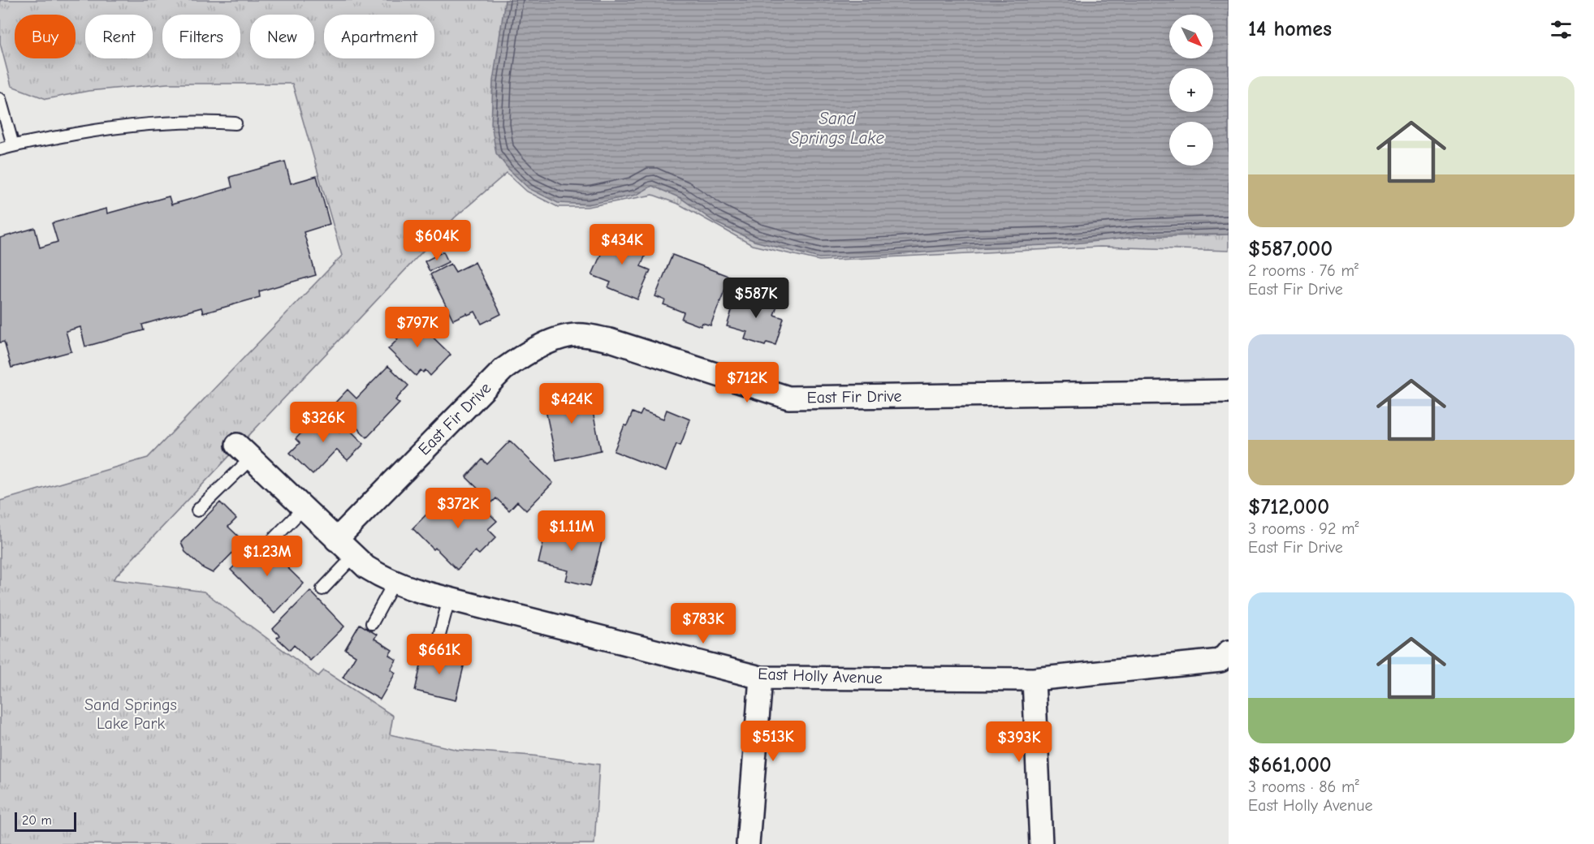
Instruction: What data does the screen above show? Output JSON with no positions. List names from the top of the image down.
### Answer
{
  "streets": {
    "street": ["East Fir Drive", "East Holly Avenue"]
  },
  "crossings": [
    ["East Fir Drive", "East Holly Avenue"]
  ],
  "water": ["Sand Springs Lake"],
  "parks": ["Sand Springs Lake Park"],
  "scale_bar": "20 m",
  "north": "bottom right",
  "page": {
    "heading": "14 homes",
    "map_buttons": ["+", "−"],
    "chip": [
      "Buy",
      "Rent",
      "Filters",
      "New",
      "Apartment"
    ],
    "list": [
      {
        "name": "$587,000",
        "note": "2 rooms · 76 m² · East Fir Drive"
      },
      {
        "name": "$712,000",
        "note": "3 rooms · 92 m² · East Fir Drive"
      },
      {
        "name": "$661,000",
        "note": "3 rooms · 86 m² · East Holly Avenue"
      }
    ],
    "price": [
      "$604K",
      "$434K",
      "$587K",
      "$797K",
      "$712K",
      "$424K",
      "$326K",
      "$372K",
      "$1.11M",
      "$1.23M",
      "$783K",
      "$661K",
      "$513K",
      "$393K"
    ],
    "scale": "20 m"
  }
}
